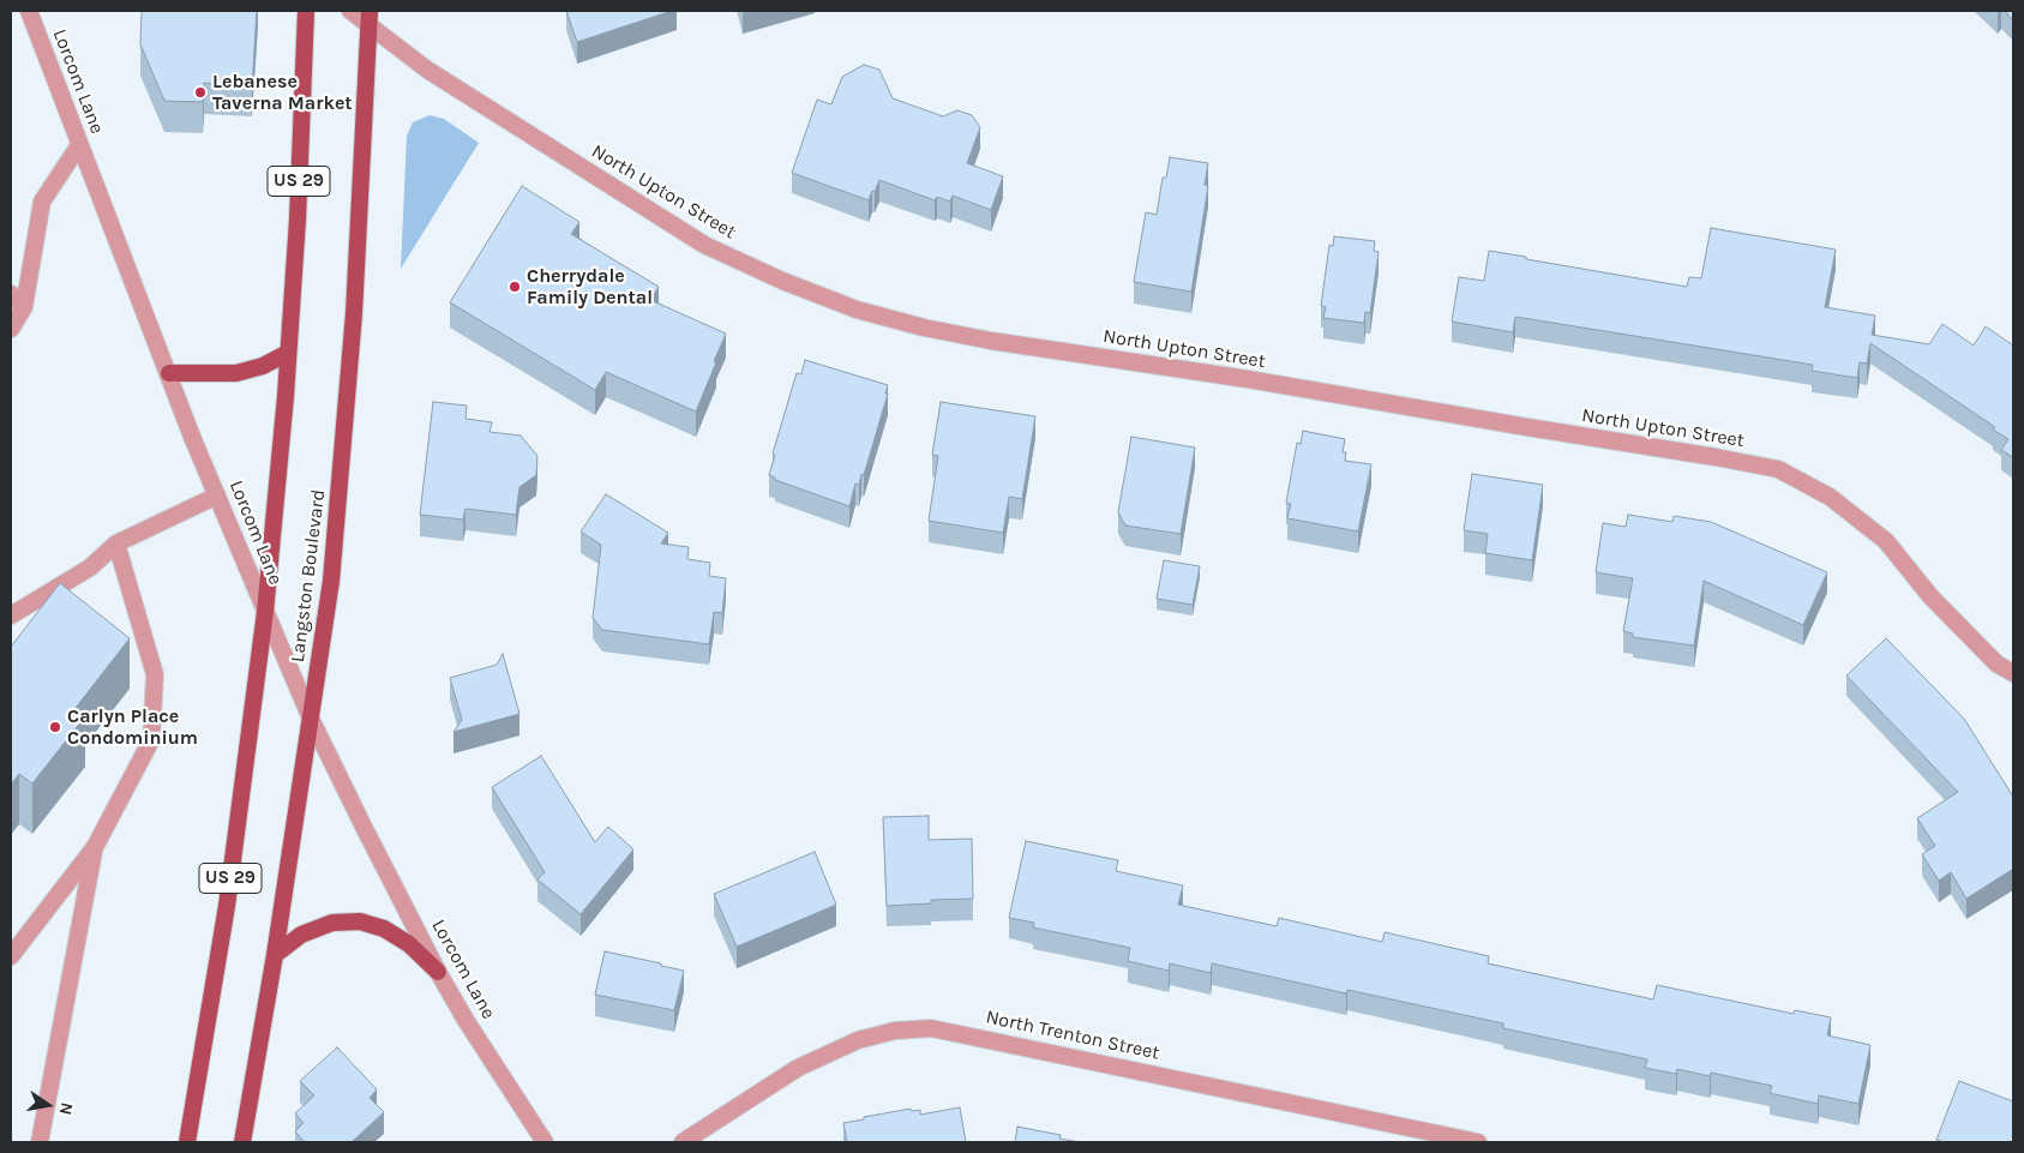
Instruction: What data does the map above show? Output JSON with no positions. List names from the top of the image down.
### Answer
{
  "streets": {
    "main road": ["US 29", "Langston Boulevard"],
    "street": ["Lorcom Lane", "North Upton Street", "North Trenton Street"]
  },
  "crossings": [
    ["Lorcom Lane", "Langston Boulevard"],
    ["North Upton Street", "Langston Boulevard"]
  ],
  "places": ["Lebanese Taverna Market", "Cherrydale Family Dental", "Carlyn Place Condominium"],
  "north": "right"
}
